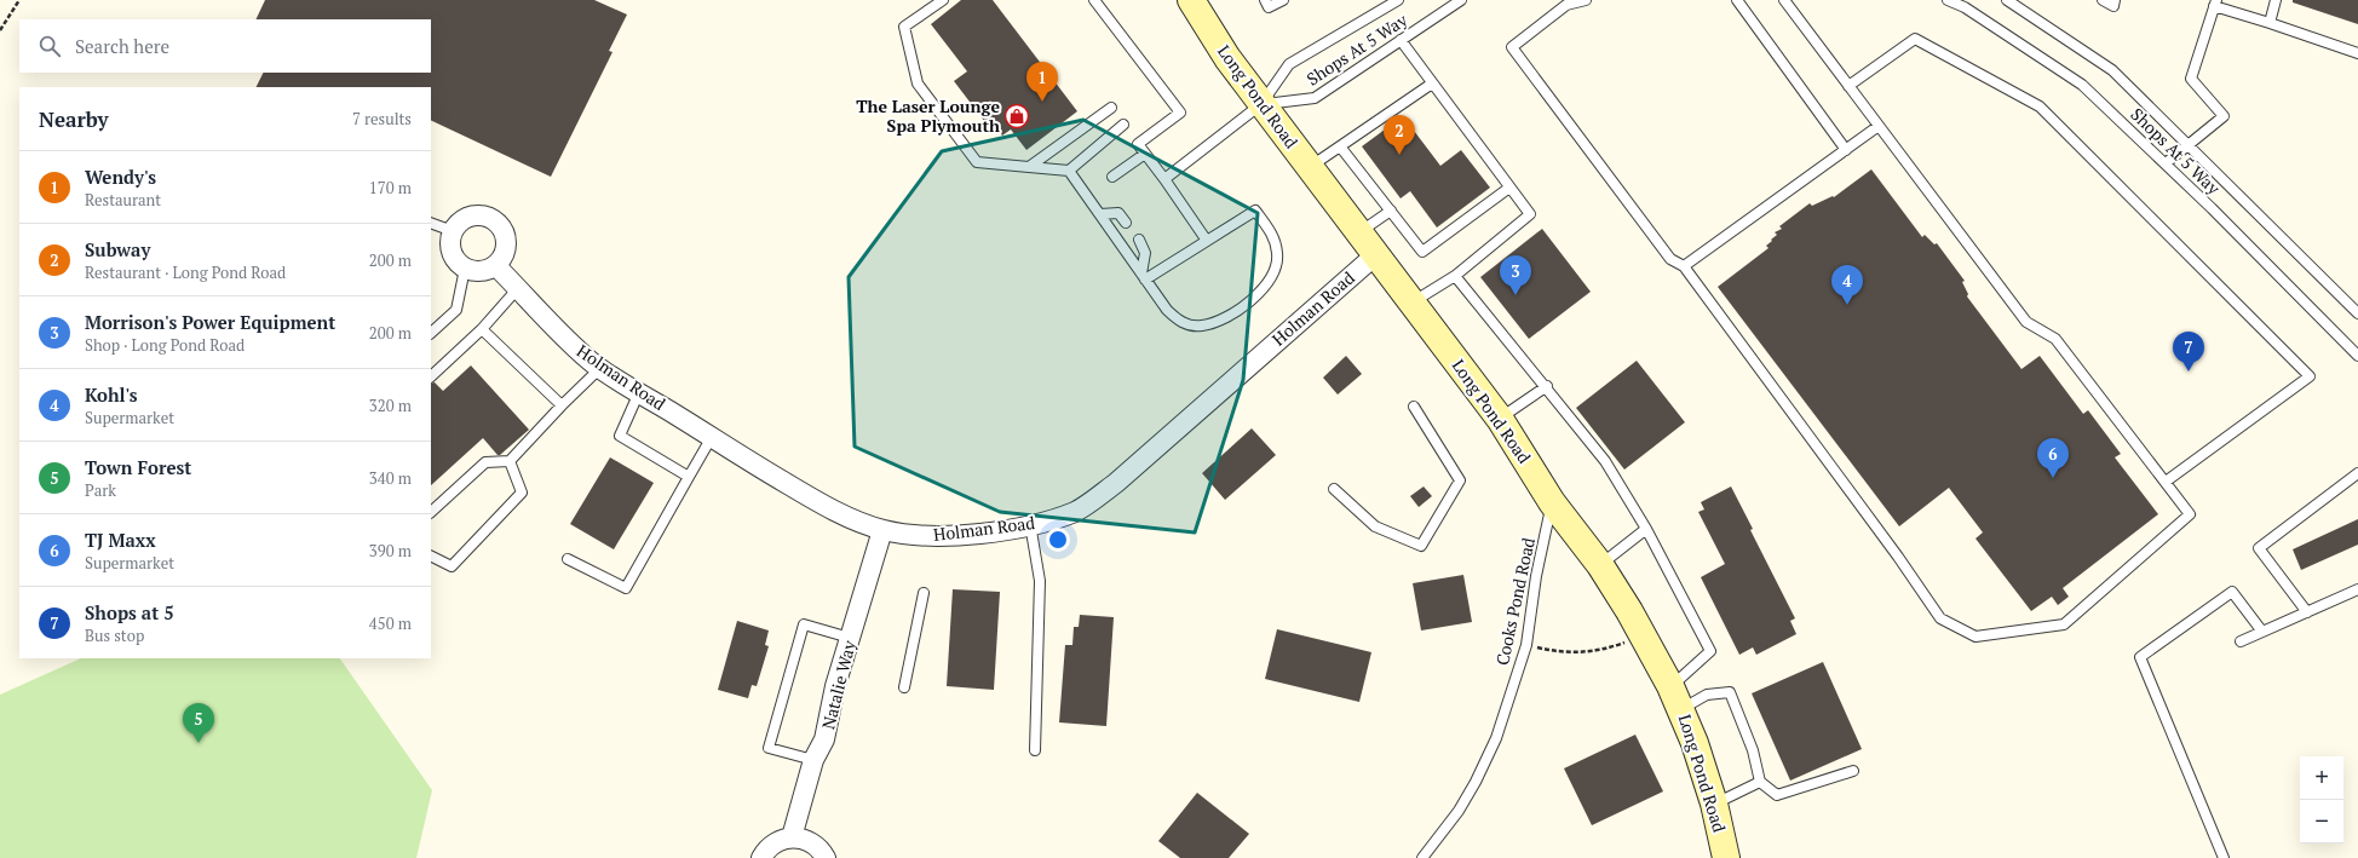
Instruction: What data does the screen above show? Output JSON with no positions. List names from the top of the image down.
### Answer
{
  "streets": {
    "street": ["Long Pond Road", "Holman Road", "Natalie Way"],
    "lane": ["Shops At 5 Way", "Cooks Pond Road"]
  },
  "crossings": [
    ["Shops At 5 Way", "Long Pond Road"],
    ["Long Pond Road", "Holman Road"],
    ["Long Pond Road", "Cooks Pond Road"],
    ["Holman Road", "Natalie Way"]
  ],
  "places": {
    "shop": ["The Laser Lounge Spa Plymouth"]
  },
  "page": {
    "search": "Search here",
    "pins": [
      "1",
      "2",
      "3",
      "4",
      "7",
      "6",
      "5"
    ],
    "heading": ["Nearby", "7 results"],
    "list": [
      {
        "mark": "1",
        "name": "Wendy's",
        "note": "Restaurant",
        "value": "170 m"
      },
      {
        "mark": "2",
        "name": "Subway",
        "note": "Restaurant · Long Pond Road",
        "value": "200 m"
      },
      {
        "mark": "3",
        "name": "Morrison's Power Equipment",
        "note": "Shop · Long Pond Road",
        "value": "200 m"
      },
      {
        "mark": "4",
        "name": "Kohl's",
        "note": "Supermarket",
        "value": "320 m"
      },
      {
        "mark": "5",
        "name": "Town Forest",
        "note": "Park",
        "value": "340 m"
      },
      {
        "mark": "6",
        "name": "TJ Maxx",
        "note": "Supermarket",
        "value": "390 m"
      },
      {
        "mark": "7",
        "name": "Shops at 5",
        "note": "Bus stop",
        "value": "450 m"
      }
    ],
    "map_buttons": ["+", "−"]
  }
}
